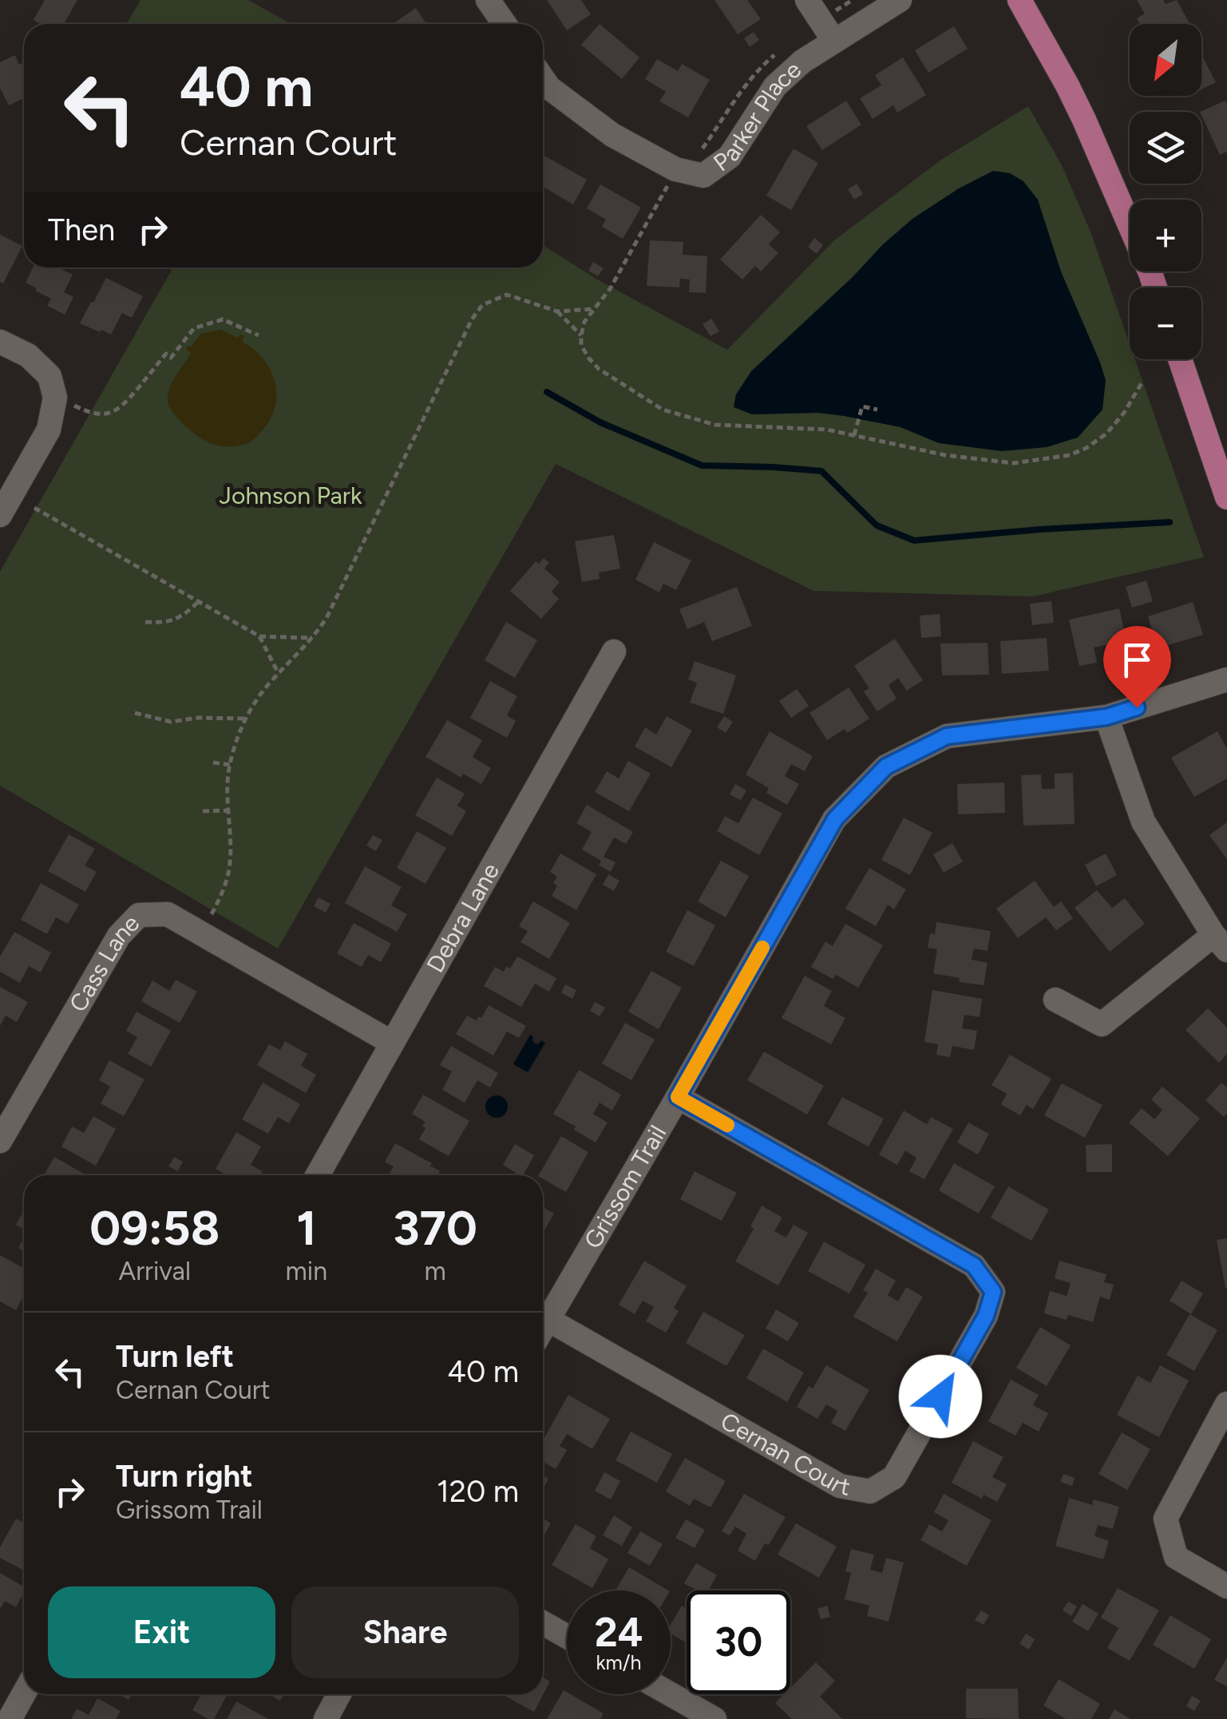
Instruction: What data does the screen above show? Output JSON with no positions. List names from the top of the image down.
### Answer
{
  "streets": {
    "street": [
      "Parker Place",
      "Debra Lane",
      "Cass Lane",
      "Grissom Trail",
      "Cernan Court"
    ]
  },
  "crossings": [
    ["Debra Lane", "Cass Lane"],
    ["Grissom Trail", "Cernan Court"]
  ],
  "parks": ["Johnson Park"],
  "north": "bottom left",
  "page": {
    "map_buttons": ["+", "−"],
    "turn": ["40 m", "Cernan Court"],
    "then": "Then",
    "eta": [
      "09:58",
      "Arrival",
      "1",
      "min",
      "370",
      "m"
    ],
    "list": [
      {
        "name": "Turn left",
        "note": "Cernan Court",
        "value": "40 m"
      },
      {
        "name": "Turn right",
        "note": "Grissom Trail",
        "value": "120 m"
      }
    ],
    "buttons": ["Exit", "Share"],
    "speed": "24 km/h",
    "limit": "30"
  }
}
